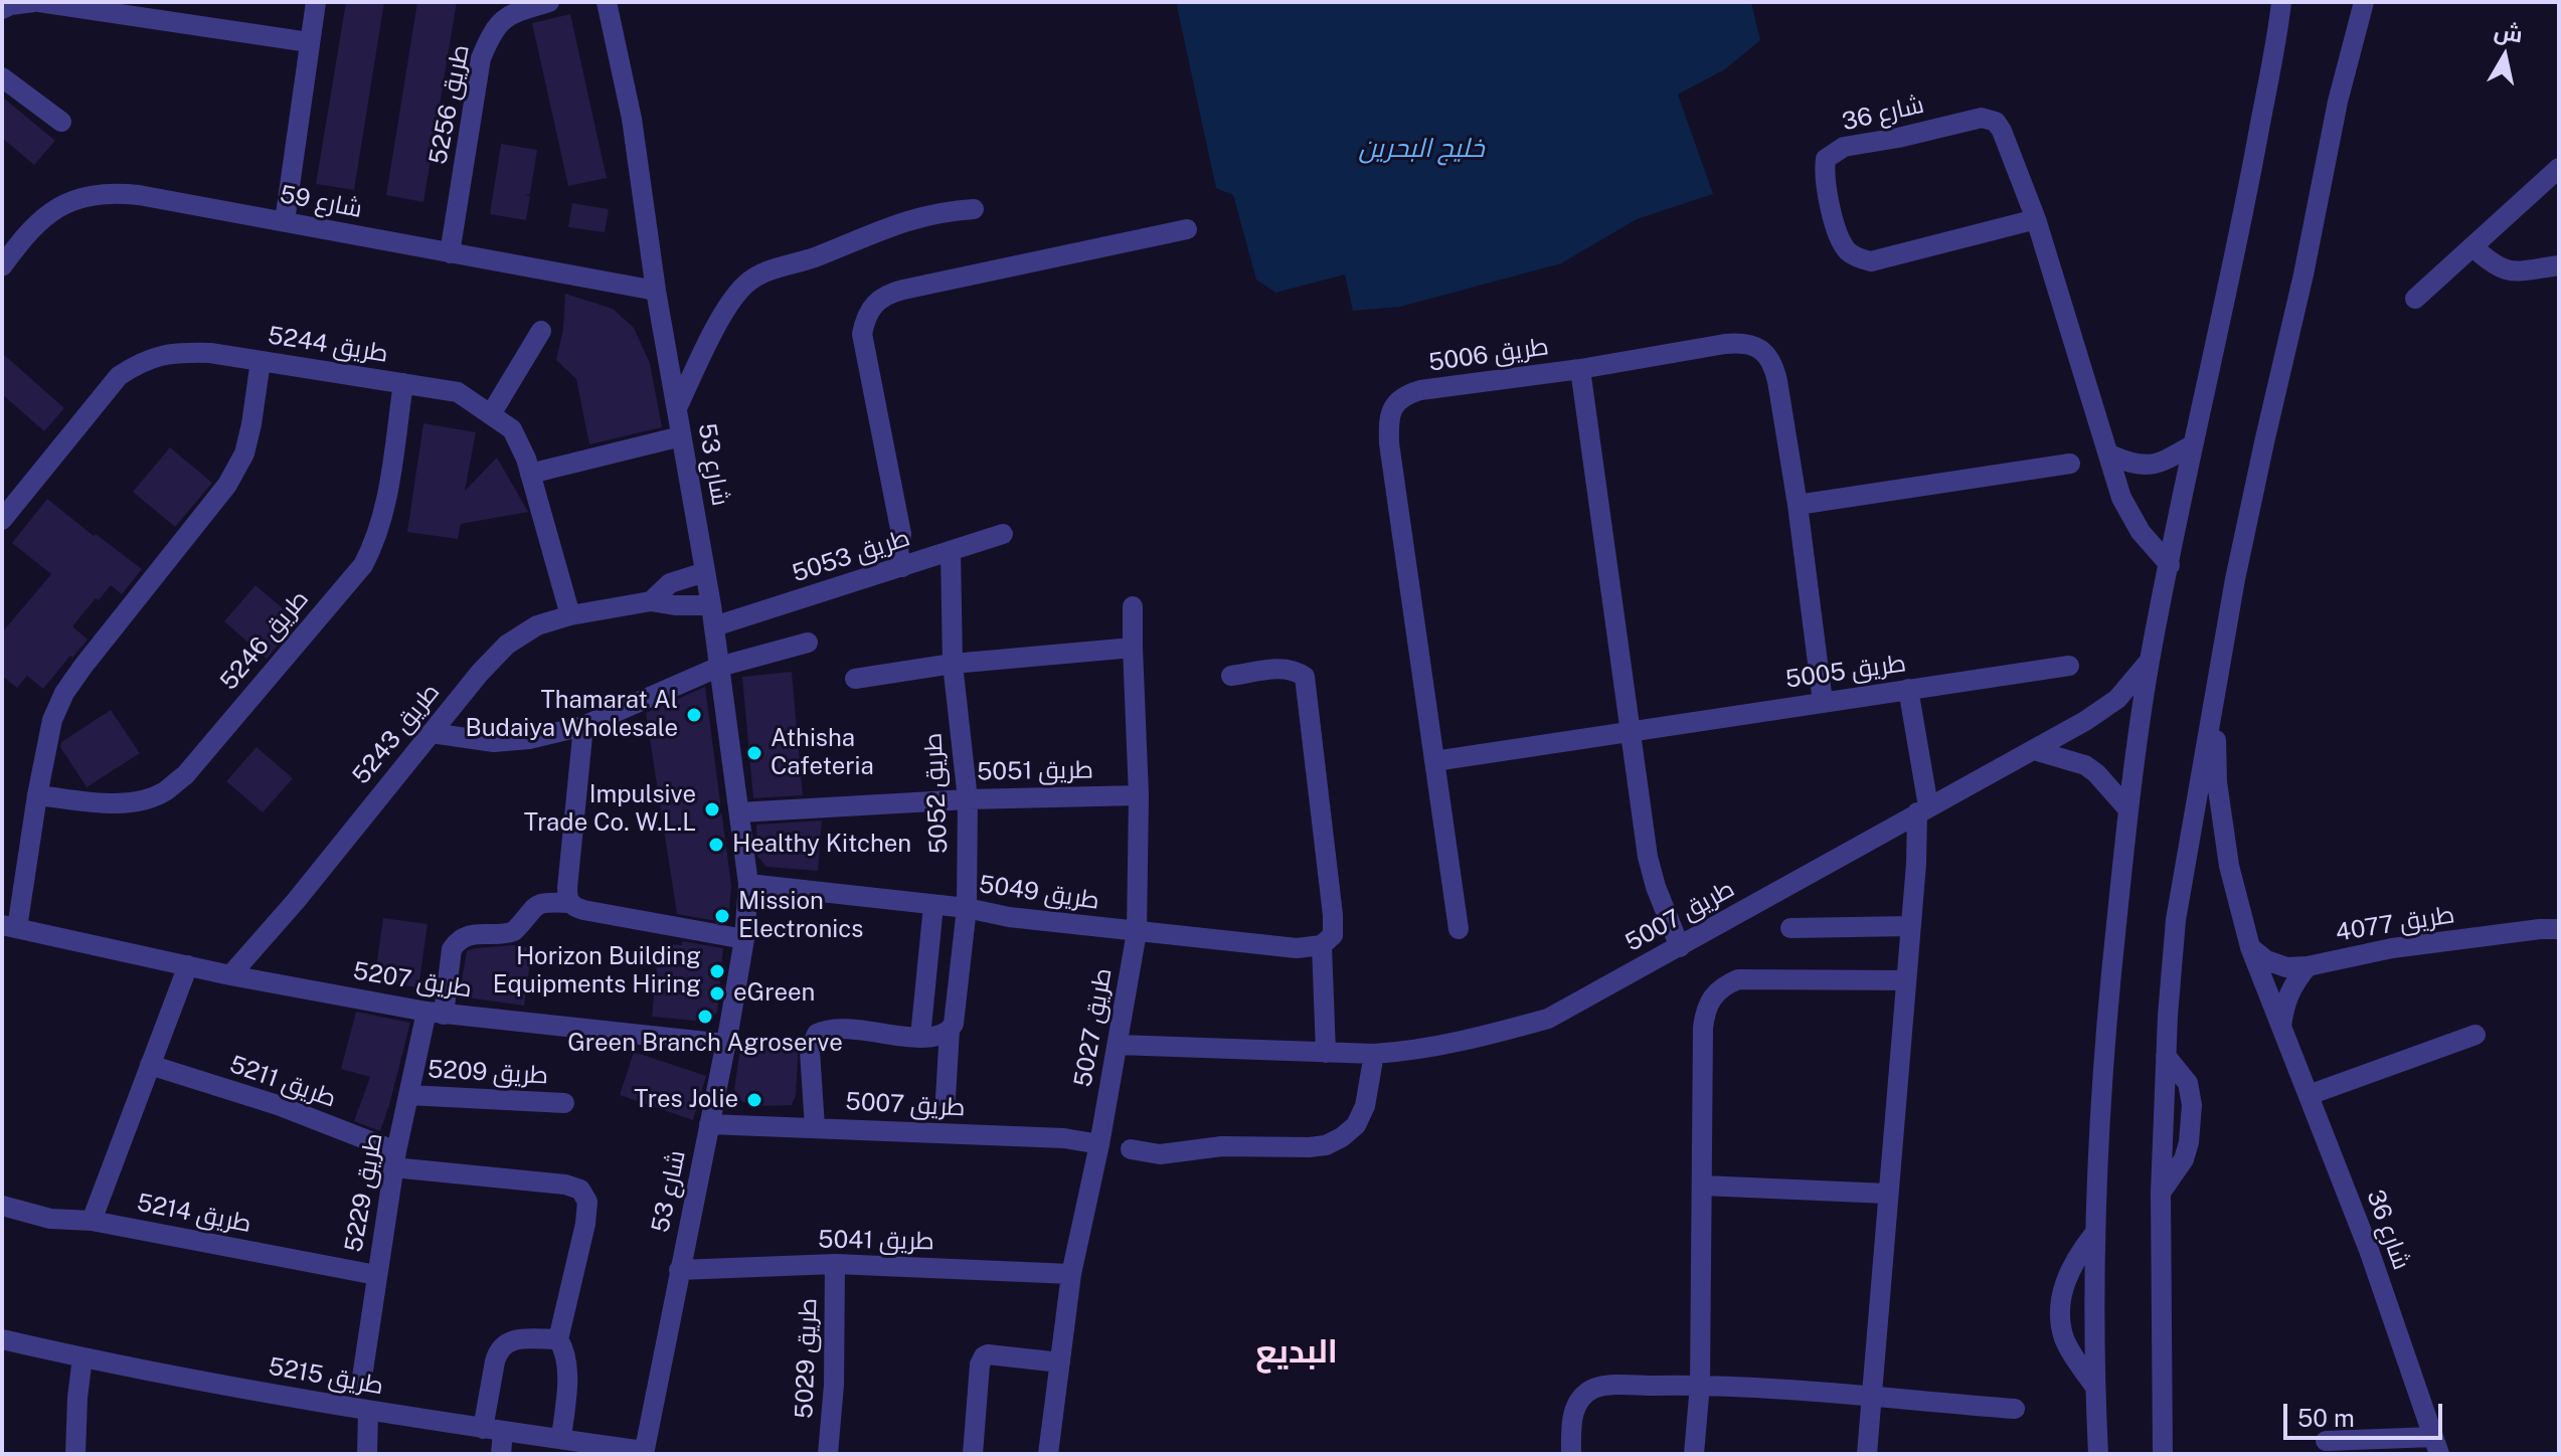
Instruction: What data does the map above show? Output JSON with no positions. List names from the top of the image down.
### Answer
{
  "streets": {
    "street": [
      "طريق 5256",
      "شارع 36",
      "شارع 59",
      "طريق 5244",
      "طريق 5006",
      "شارع 53",
      "طريق 5053",
      "طريق 5246",
      "طريق 5005",
      "طريق 5243",
      "طريق 5051",
      "طريق 5052",
      "طريق 5049",
      "طريق 5007",
      "طريق 4077",
      "طريق 5207",
      "طريق 5027",
      "طريق 5209",
      "طريق 5211",
      "طريق 5229",
      "طريق 5214",
      "طريق 5041",
      "طريق 5029",
      "طريق 5215"
    ]
  },
  "crossings": [
    ["طريق 5256", "شارع 59"],
    ["شارع 36", "طريق 4077"],
    ["شارع 59", "شارع 53"],
    ["طريق 5244", "طريق 5246"],
    ["طريق 5244", "طريق 5243"],
    ["طريق 5006", "طريق 5005"],
    ["شارع 53", "طريق 5053"],
    ["شارع 53", "طريق 5243"],
    ["شارع 53", "طريق 5051"],
    ["شارع 53", "طريق 5049"],
    ["شارع 53", "طريق 5007"],
    ["شارع 53", "طريق 5207"],
    ["شارع 53", "طريق 5041"],
    ["شارع 53", "طريق 5215"],
    ["طريق 5053", "طريق 5052"],
    ["طريق 5243", "طريق 5207"],
    ["طريق 5051", "طريق 5052"],
    ["طريق 5051", "طريق 5027"],
    ["طريق 5052", "طريق 5049"],
    ["طريق 5049", "طريق 5027"],
    ["طريق 5007", "طريق 5027"],
    ["طريق 5207", "طريق 5229"],
    ["طريق 5027", "طريق 5041"],
    ["طريق 5209", "طريق 5229"],
    ["طريق 5211", "طريق 5229"],
    ["طريق 5229", "طريق 5214"],
    ["طريق 5041", "طريق 5029"]
  ],
  "districts": ["البديع"],
  "water": ["خليج البحرين"],
  "places": [
    "Thamarat Al Budaiya Wholesale",
    "Athisha Cafeteria",
    "Impulsive Trade Co. W.L.L",
    "Healthy Kitchen",
    "Mission Electronics",
    "Horizon Building Equipments Hiring",
    "eGreen",
    "Green Branch Agroserve",
    "Tres Jolie"
  ],
  "scale_bar": "50 m",
  "north": "top"
}
